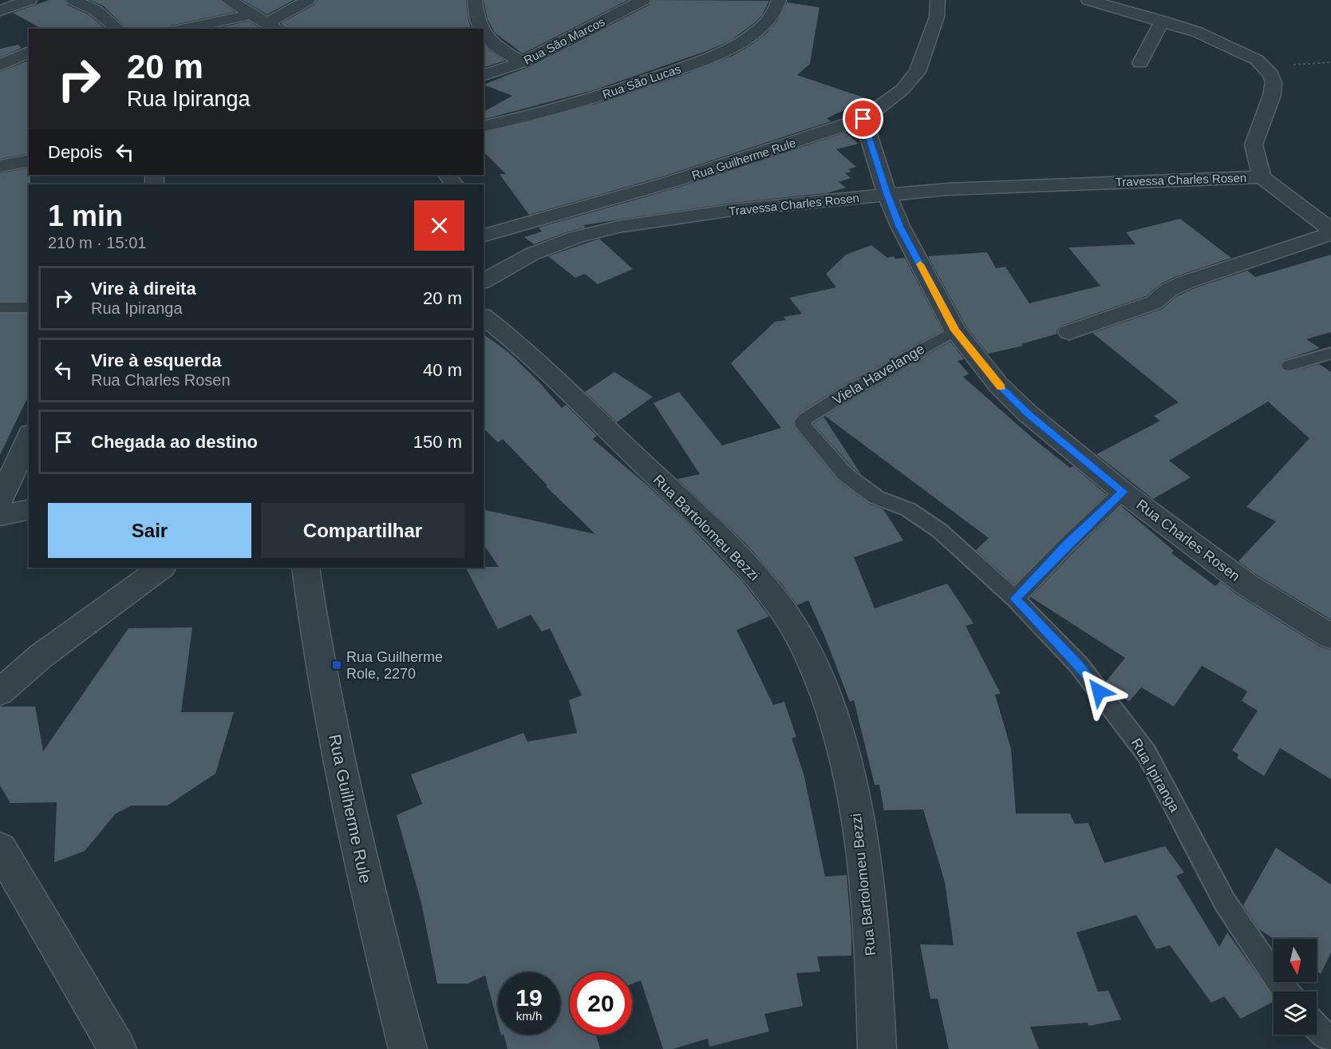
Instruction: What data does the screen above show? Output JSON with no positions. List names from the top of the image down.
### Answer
{
  "streets": {
    "street": [
      "Rua São Marcos",
      "Rua São Lucas",
      "Rua Guilherme Rule",
      "Travessa Charles Rosen",
      "Rua Bartolomeu Bezzi",
      "Rua Charles Rosen"
    ],
    "lane": ["Viela Havelange", "Rua Ipiranga"]
  },
  "crossings": [
    ["Rua Guilherme Rule", "Rua Charles Rosen"],
    ["Travessa Charles Rosen", "Rua Charles Rosen"],
    ["Viela Havelange", "Rua Charles Rosen"],
    ["Viela Havelange", "Rua Ipiranga"]
  ],
  "places": {
    "transit": ["Rua Guilherme Role, 2270"]
  },
  "north": "bottom",
  "page": {
    "turn": ["20 m", "Rua Ipiranga"],
    "then": "Depois",
    "heading": ["1 min", "210 m · 15:01"],
    "list": [
      {
        "name": "Vire à direita",
        "note": "Rua Ipiranga",
        "value": "20 m"
      },
      {
        "name": "Vire à esquerda",
        "note": "Rua Charles Rosen",
        "value": "40 m"
      },
      {
        "name": "Chegada ao destino",
        "value": "150 m"
      }
    ],
    "buttons": ["Sair", "Compartilhar"],
    "speed": "19 km/h",
    "limit": "20"
  }
}
